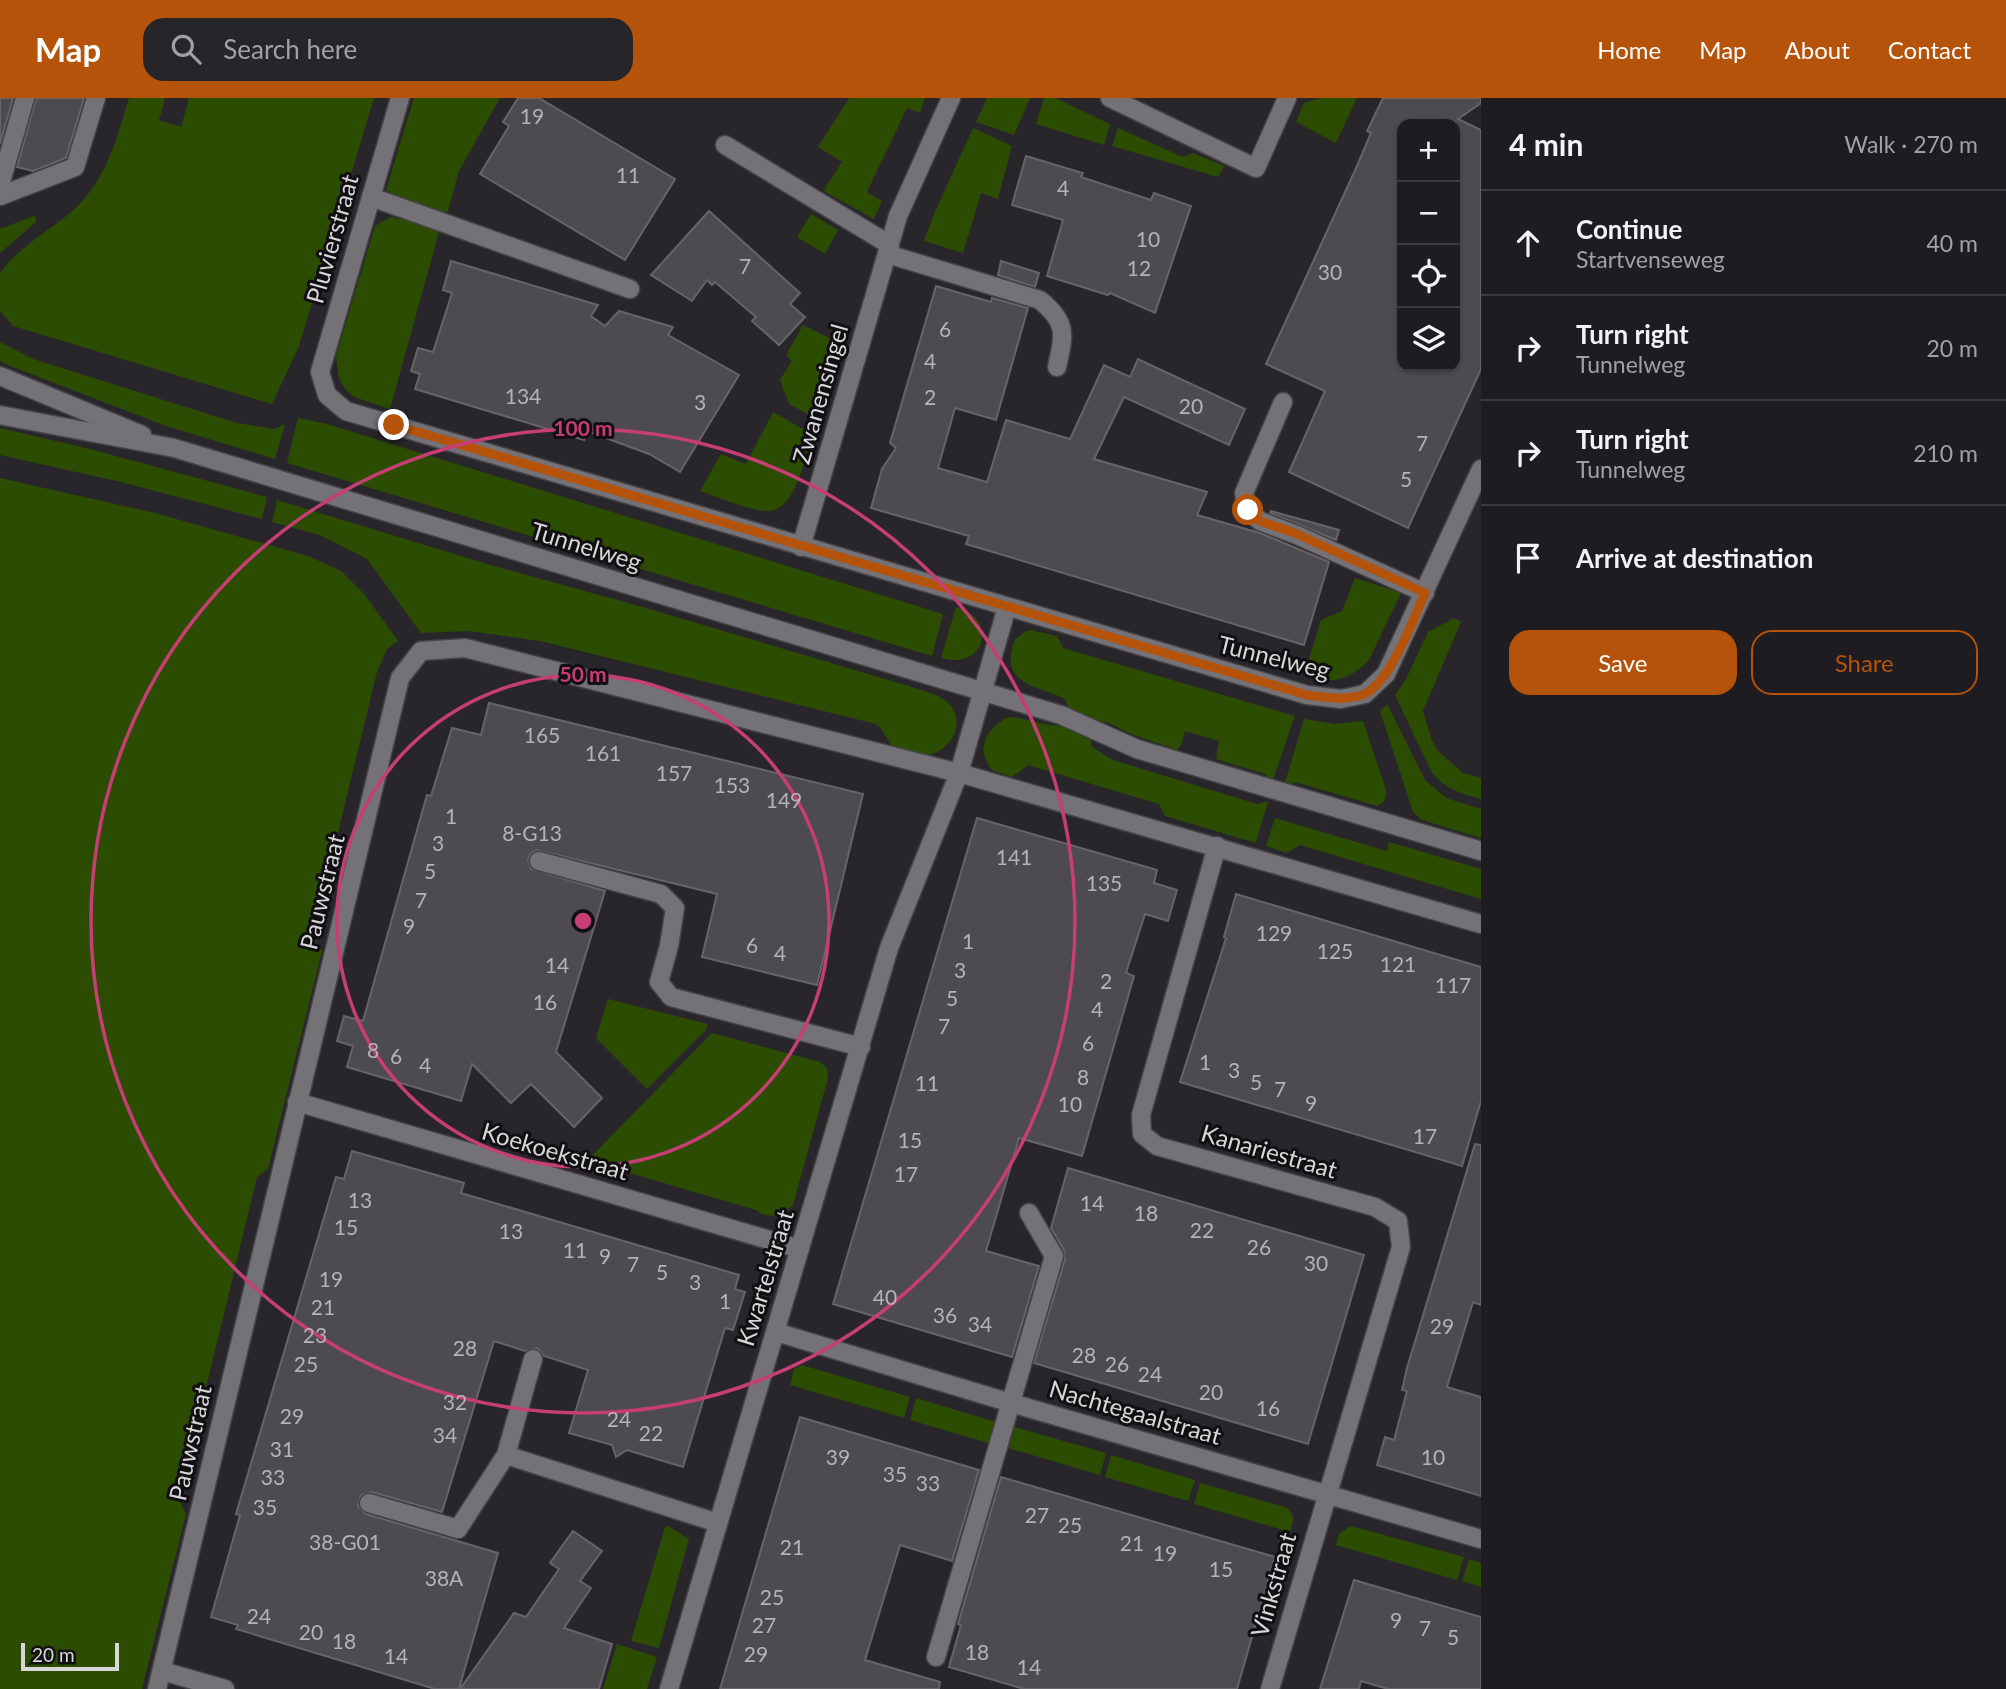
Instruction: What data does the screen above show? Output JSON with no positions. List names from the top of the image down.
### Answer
{
  "streets": {
    "street": [
      "Pluvierstraat",
      "Zwanensingel",
      "Tunnelweg",
      "Pauwstraat",
      "Koekoekstraat",
      "Kanariestraat",
      "Kwartelstraat",
      "Nachtegaalstraat",
      "Vinkstraat"
    ]
  },
  "crossings": [
    ["Pluvierstraat", "Tunnelweg"],
    ["Zwanensingel", "Tunnelweg"],
    ["Tunnelweg", "Kwartelstraat"],
    ["Pauwstraat", "Koekoekstraat"],
    ["Pauwstraat", "Kwartelstraat"],
    ["Koekoekstraat", "Kwartelstraat"],
    ["Kanariestraat", "Nachtegaalstraat"],
    ["Kanariestraat", "Vinkstraat"],
    ["Kwartelstraat", "Nachtegaalstraat"],
    ["Nachtegaalstraat", "Vinkstraat"]
  ],
  "house_numbers": [
    "19",
    "11",
    "4",
    "10",
    "7",
    "12",
    "30",
    "6",
    "4",
    "134",
    "2",
    "3",
    "20",
    "7",
    "5",
    "165",
    "161",
    "157",
    "153",
    "149",
    "1",
    "8-G13",
    "3",
    "141",
    "5",
    "135",
    "7",
    "9",
    "129",
    "1",
    "6",
    "125",
    "4",
    "121",
    "14",
    "3",
    "2",
    "117",
    "5",
    "16",
    "4",
    "7",
    "6",
    "8",
    "6",
    "1",
    "4",
    "3",
    "8",
    "5",
    "11",
    "7",
    "9",
    "10",
    "17",
    "15",
    "17",
    "13",
    "14",
    "18",
    "15",
    "22",
    "13",
    "26",
    "11",
    "9",
    "30",
    "7",
    "5",
    "19",
    "3",
    "40",
    "1",
    "21",
    "36",
    "34",
    "29",
    "23",
    "28",
    "28",
    "25",
    "26",
    "24",
    "20",
    "32",
    "16",
    "29",
    "24",
    "22",
    "34",
    "31",
    "39",
    "10",
    "35",
    "33",
    "33",
    "35",
    "27",
    "25",
    "38-G01",
    "21",
    "21",
    "19",
    "15",
    "38A",
    "25",
    "24",
    "9",
    "27",
    "7",
    "20",
    "5",
    "18",
    "18",
    "29",
    "14",
    "14"
  ],
  "scale_bar": "20 m",
  "page": {
    "header": "Map",
    "search": "Search here",
    "nav": [
      "Home",
      "Map",
      "About",
      "Contact"
    ],
    "heading": ["4 min", "Walk · 270 m"],
    "map_buttons": ["+", "−"],
    "list": [
      ["Continue", "Startvenseweg", "40 m"],
      ["Turn right", "Tunnelweg", "20 m"],
      ["Turn right", "Tunnelweg", "210 m"],
      "Arrive at destination"
    ],
    "buttons": ["Save", "Share"],
    "scale": "20 m"
  },
  "rings": ["100 m", "50 m"]
}
